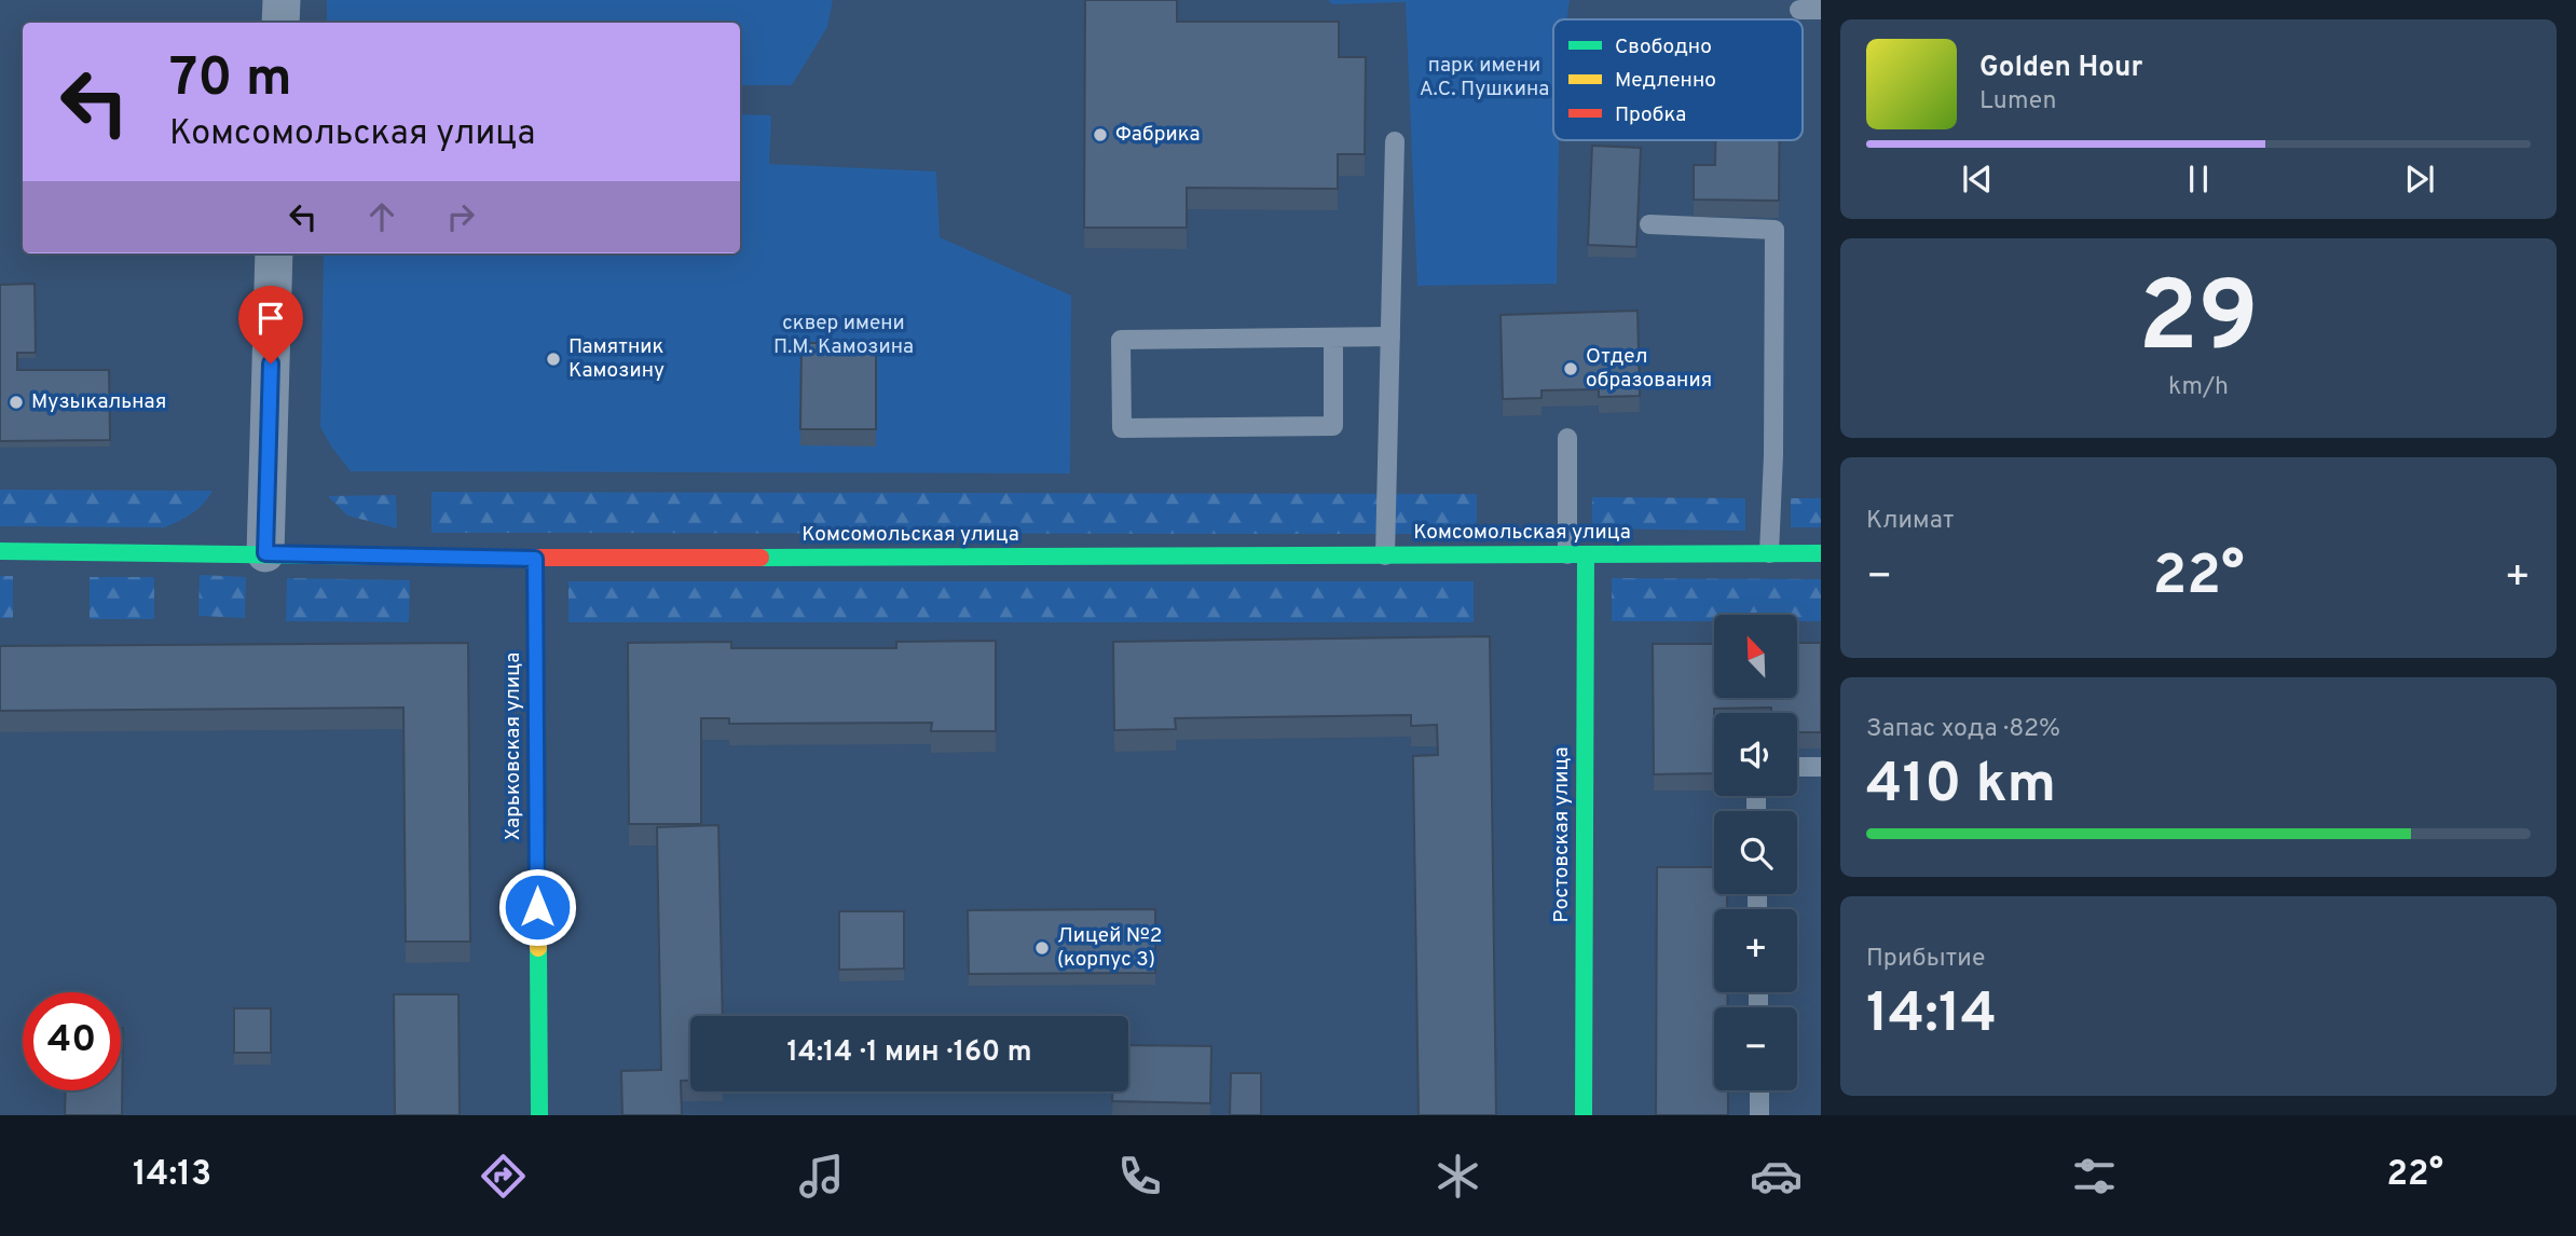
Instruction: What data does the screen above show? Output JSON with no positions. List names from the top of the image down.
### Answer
{
  "streets": {
    "street": ["Комсомольская улица", "Харьковская улица", "Ростовская улица"]
  },
  "crossings": [
    ["Комсомольская улица", "Харьковская улица"],
    ["Комсомольская улица", "Ростовская улица"]
  ],
  "parks": ["парк имени А.С. Пушкина", "сквер имени П.М. Камозина"],
  "places": [
    "Фабрика",
    "Памятник Камозину",
    "Отдел образования",
    "Музыкальная",
    "Лицей №2 (корпус 3)"
  ],
  "legend": ["Свободно", "Медленно", "Пробка"],
  "north": "top left",
  "page": {
    "turn": ["70 m", "Комсомольская улица"],
    "song": ["Golden Hour", "Lumen"],
    "tile": [
      ["29", "km/h"],
      "Климат",
      ["Запас хода · 82%", "410 km"],
      ["Прибытие", "14:14"]
    ],
    "heat": ["−", "22°", "+"],
    "map_buttons": ["+", "−"],
    "limit": "40",
    "trip": "14:14 · 1 мин · 160 m",
    "tabs": ["14:13", "22°"]
  }
}
